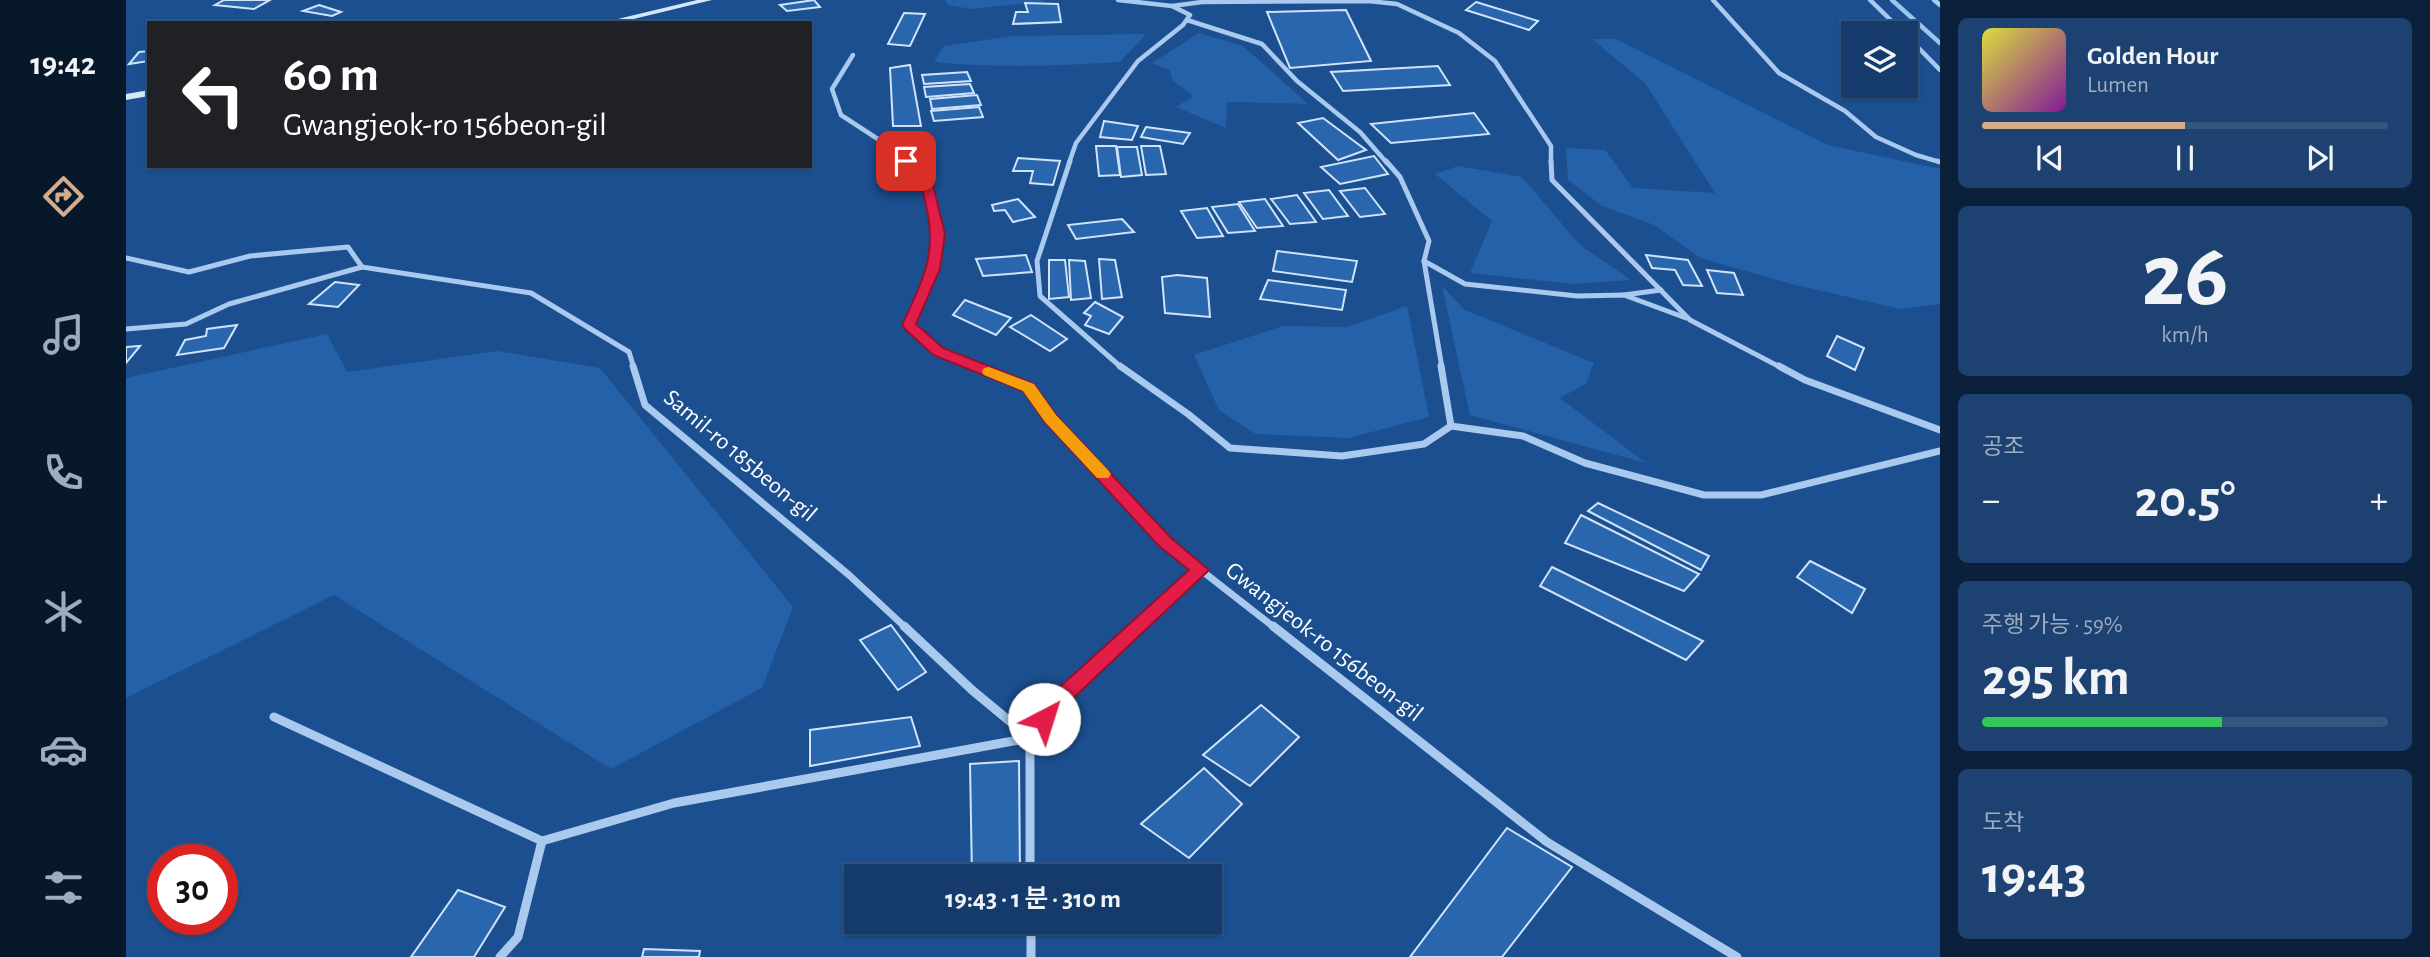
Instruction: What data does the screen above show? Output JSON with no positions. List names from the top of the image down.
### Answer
{
  "streets": {
    "street": ["Samil-ro 185beon-gil", "Gwangjeok-ro 156beon-gil"]
  },
  "page": {
    "tabs": "19:42",
    "turn": ["60 m", "Gwangjeok-ro 156beon-gil"],
    "song": ["Golden Hour", "Lumen"],
    "tile": [
      ["26", "km/h"],
      "공조",
      ["주행 가능 · 59%", "295 km"],
      ["도착", "19:43"]
    ],
    "heat": ["−", "20.5°", "+"],
    "limit": "30",
    "trip": "19:43 · 1 분 · 310 m"
  }
}
